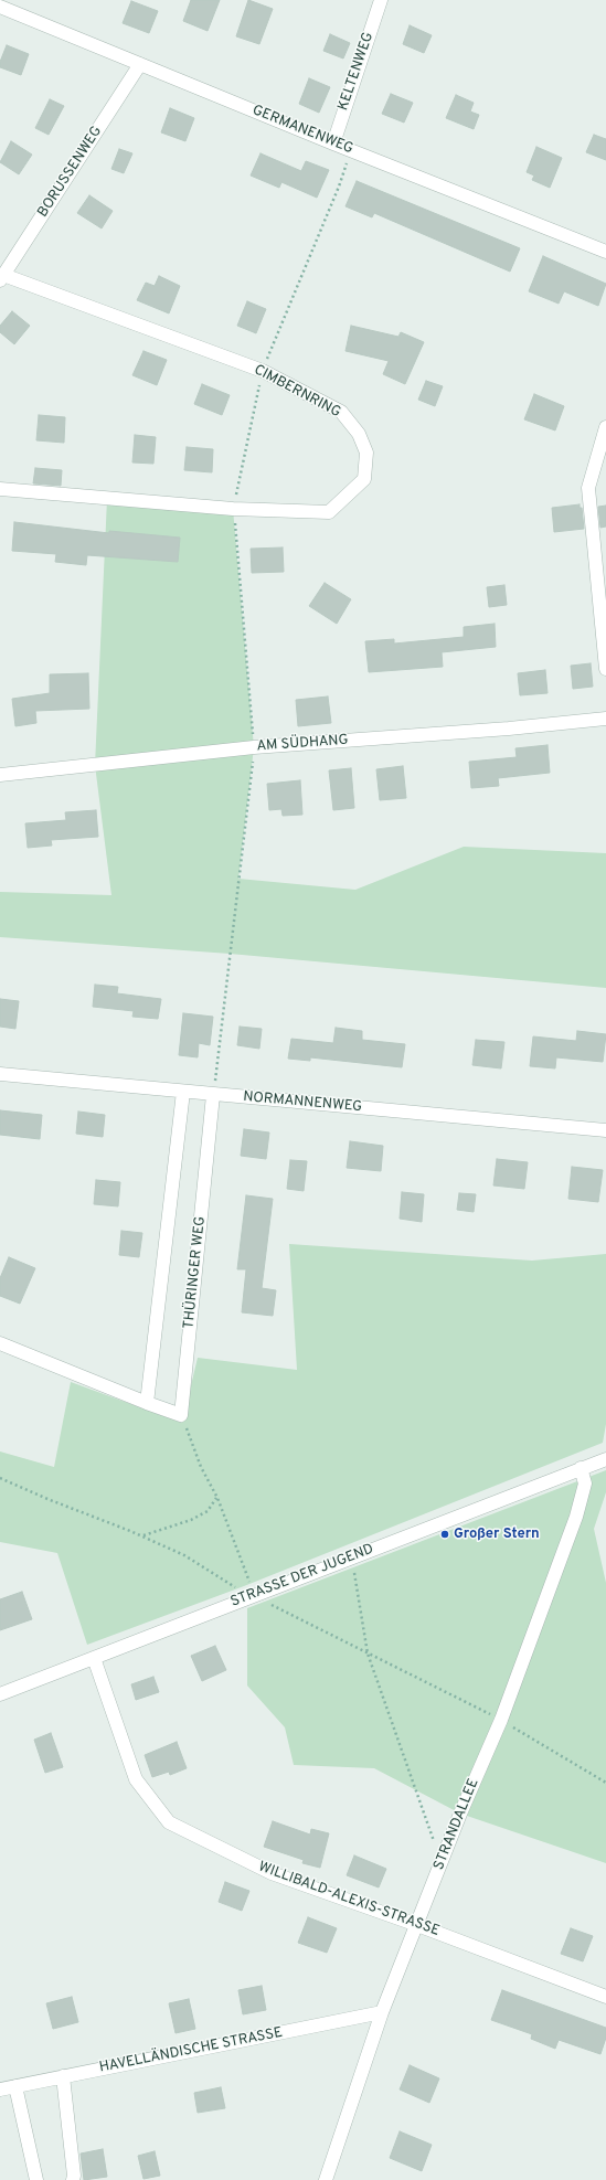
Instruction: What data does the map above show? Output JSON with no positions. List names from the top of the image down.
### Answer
{
  "streets": {
    "street": [
      "KELTENWEG",
      "GERMANENWEG",
      "BORUSSENWEG",
      "CIMBERNRING",
      "AM SÜDHANG",
      "NORMANNENWEG",
      "THÜRINGER WEG",
      "STRASSE DER JUGEND",
      "STRANDALLEE",
      "WILLIBALD-ALEXIS-STRASSE",
      "HAVELLÄNDISCHE STRASSE"
    ]
  },
  "crossings": [
    ["KELTENWEG", "GERMANENWEG"],
    ["GERMANENWEG", "BORUSSENWEG"],
    ["BORUSSENWEG", "CIMBERNRING"],
    ["NORMANNENWEG", "THÜRINGER WEG"],
    ["STRASSE DER JUGEND", "STRANDALLEE"],
    ["STRASSE DER JUGEND", "WILLIBALD-ALEXIS-STRASSE"],
    ["STRANDALLEE", "WILLIBALD-ALEXIS-STRASSE"],
    ["STRANDALLEE", "HAVELLÄNDISCHE STRASSE"]
  ],
  "places": ["Großer Stern"]
}
